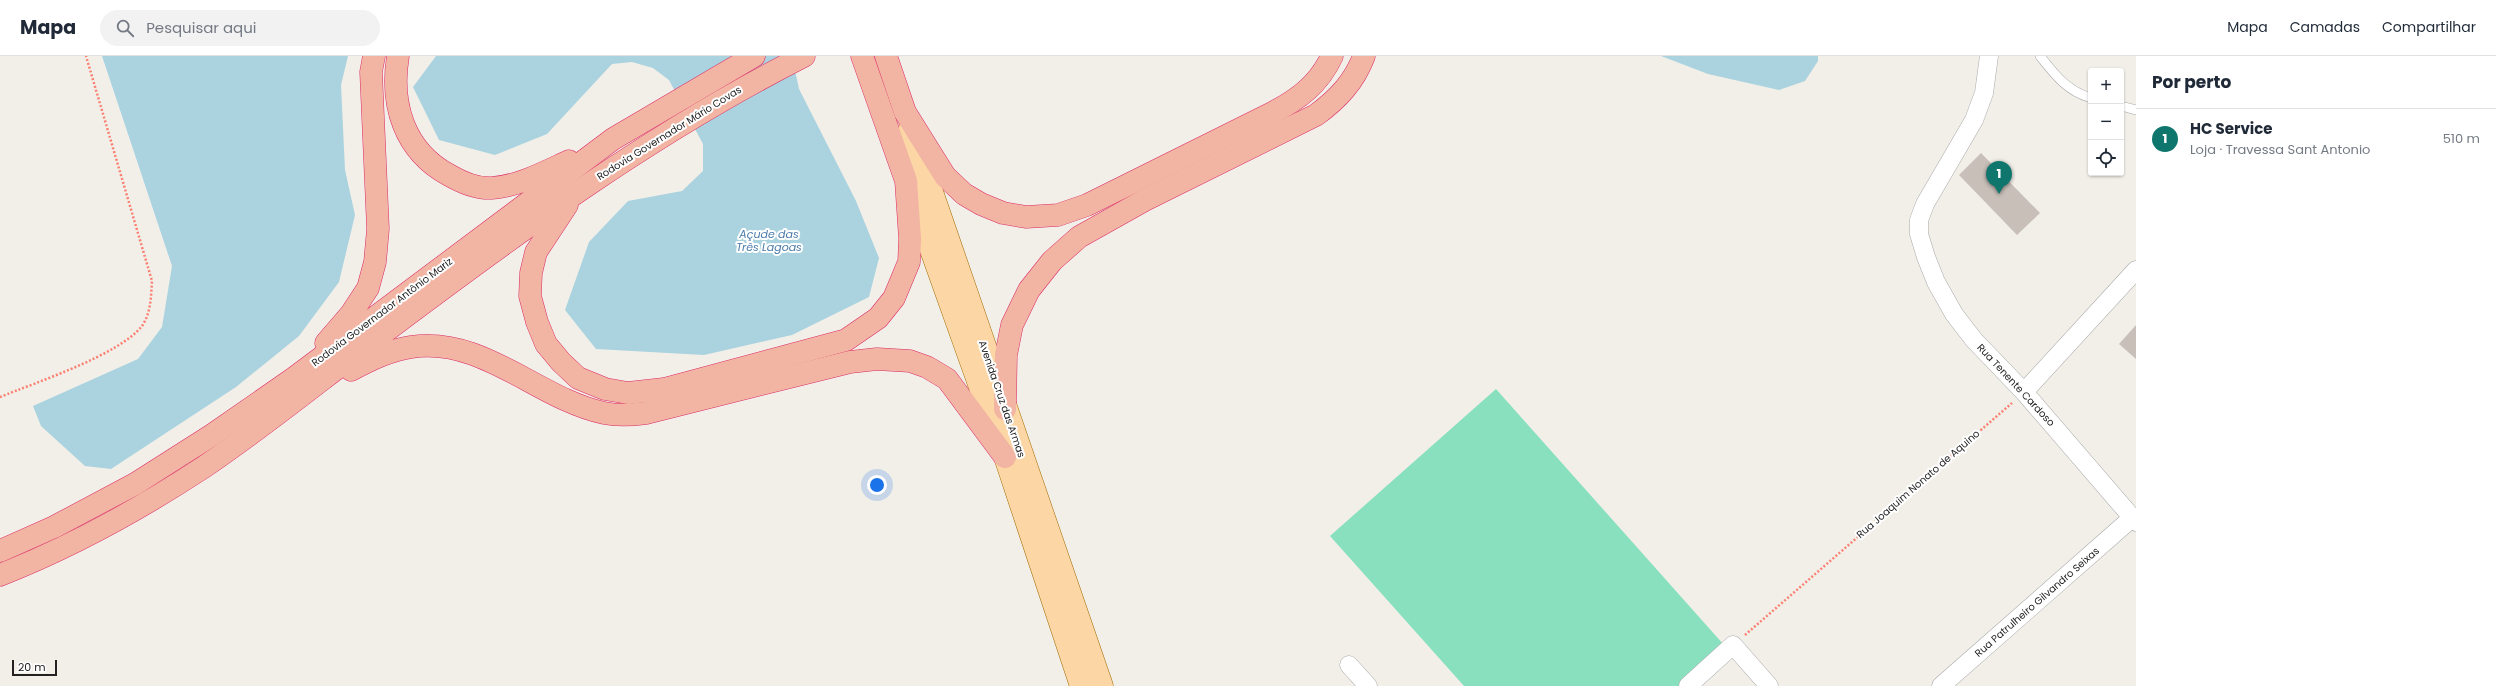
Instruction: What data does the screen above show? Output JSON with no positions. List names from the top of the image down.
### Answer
{
  "streets": {
    "highway": ["Rodovia Governador Mário Covas", "Rodovia Governador Antônio Mariz"],
    "main road": ["Avenida Cruz das Armas"],
    "street": ["Rua Tenente Cardoso", "Rua Patrulheiro Gilvandro Seixas"],
    "path": ["Rua Joaquim Nonato de Aquino"]
  },
  "crossings": [
    ["Rodovia Governador Mário Covas", "Rodovia Governador Antônio Mariz"],
    ["Rua Tenente Cardoso", "Rua Joaquim Nonato de Aquino"],
    ["Rua Tenente Cardoso", "Rua Patrulheiro Gilvandro Seixas"]
  ],
  "water": ["Açude das Três Lagoas"],
  "scale_bar": "20 m",
  "page": {
    "header": "Mapa",
    "search": "Pesquisar aqui",
    "nav": ["Mapa", "Camadas", "Compartilhar"],
    "heading": "Por perto",
    "map_buttons": ["+", "−"],
    "list": [
      {
        "mark": "1",
        "name": "HC Service",
        "note": "Loja · Travessa Sant Antonio",
        "value": "510 m"
      }
    ],
    "pins": "1",
    "scale": "20 m"
  }
}
